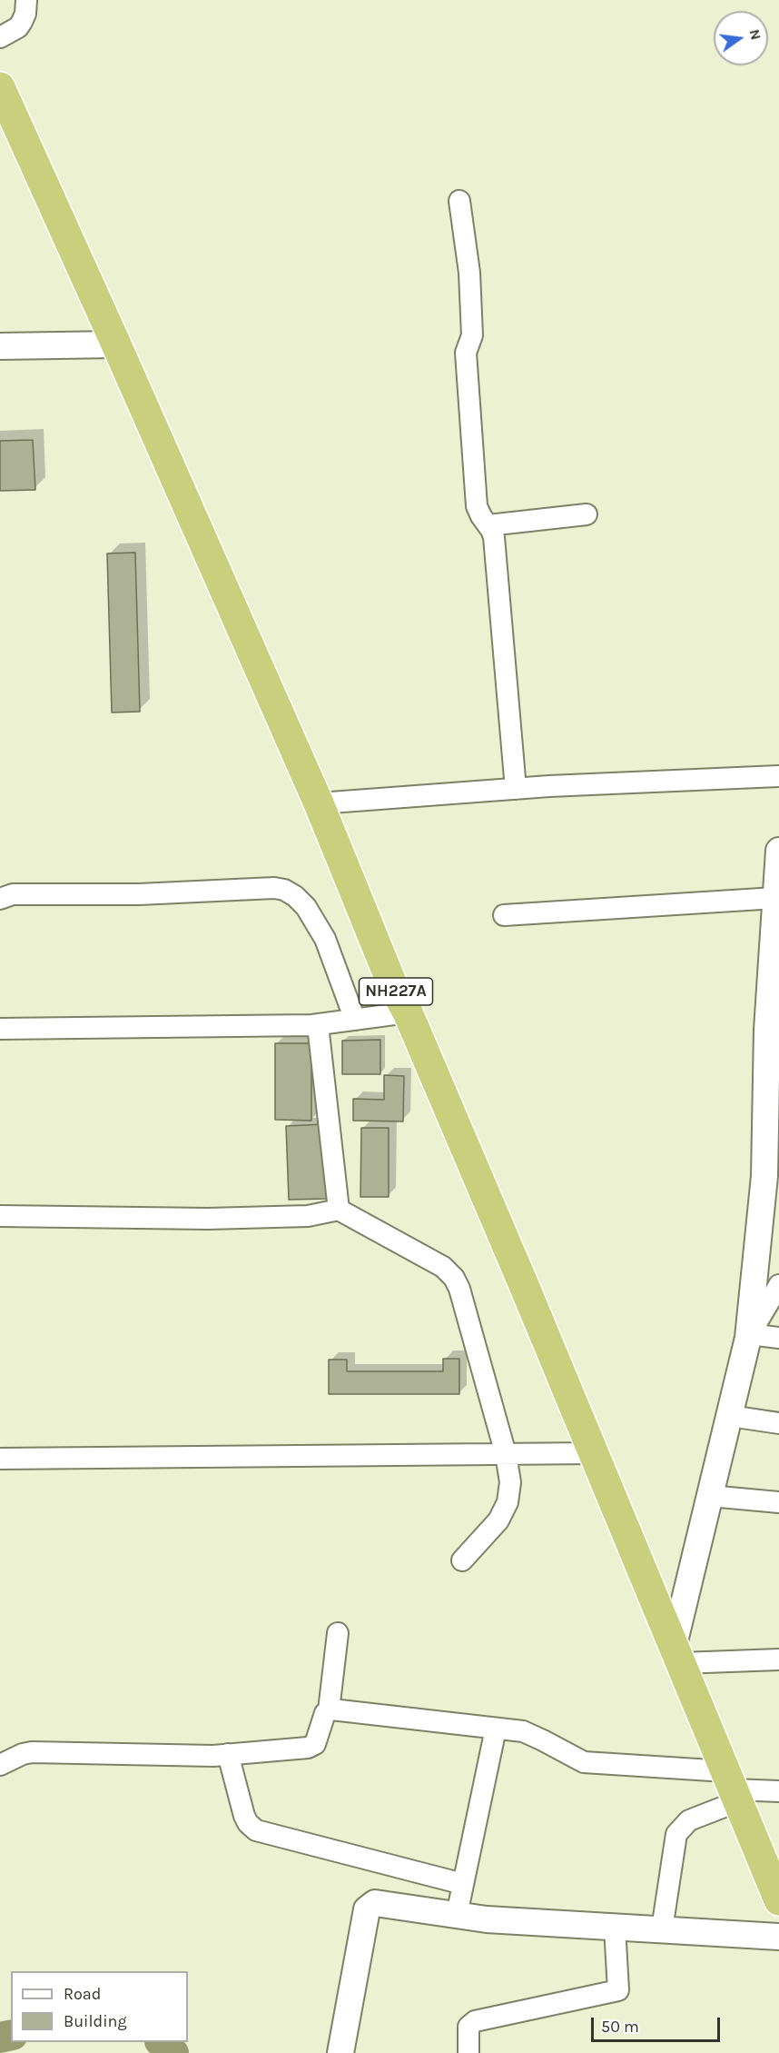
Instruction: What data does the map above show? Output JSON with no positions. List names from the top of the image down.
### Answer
{
  "streets": {
    "highway": ["NH227A"]
  },
  "legend": ["Road", "Building"],
  "scale_bar": "50 m",
  "north": "right"
}
